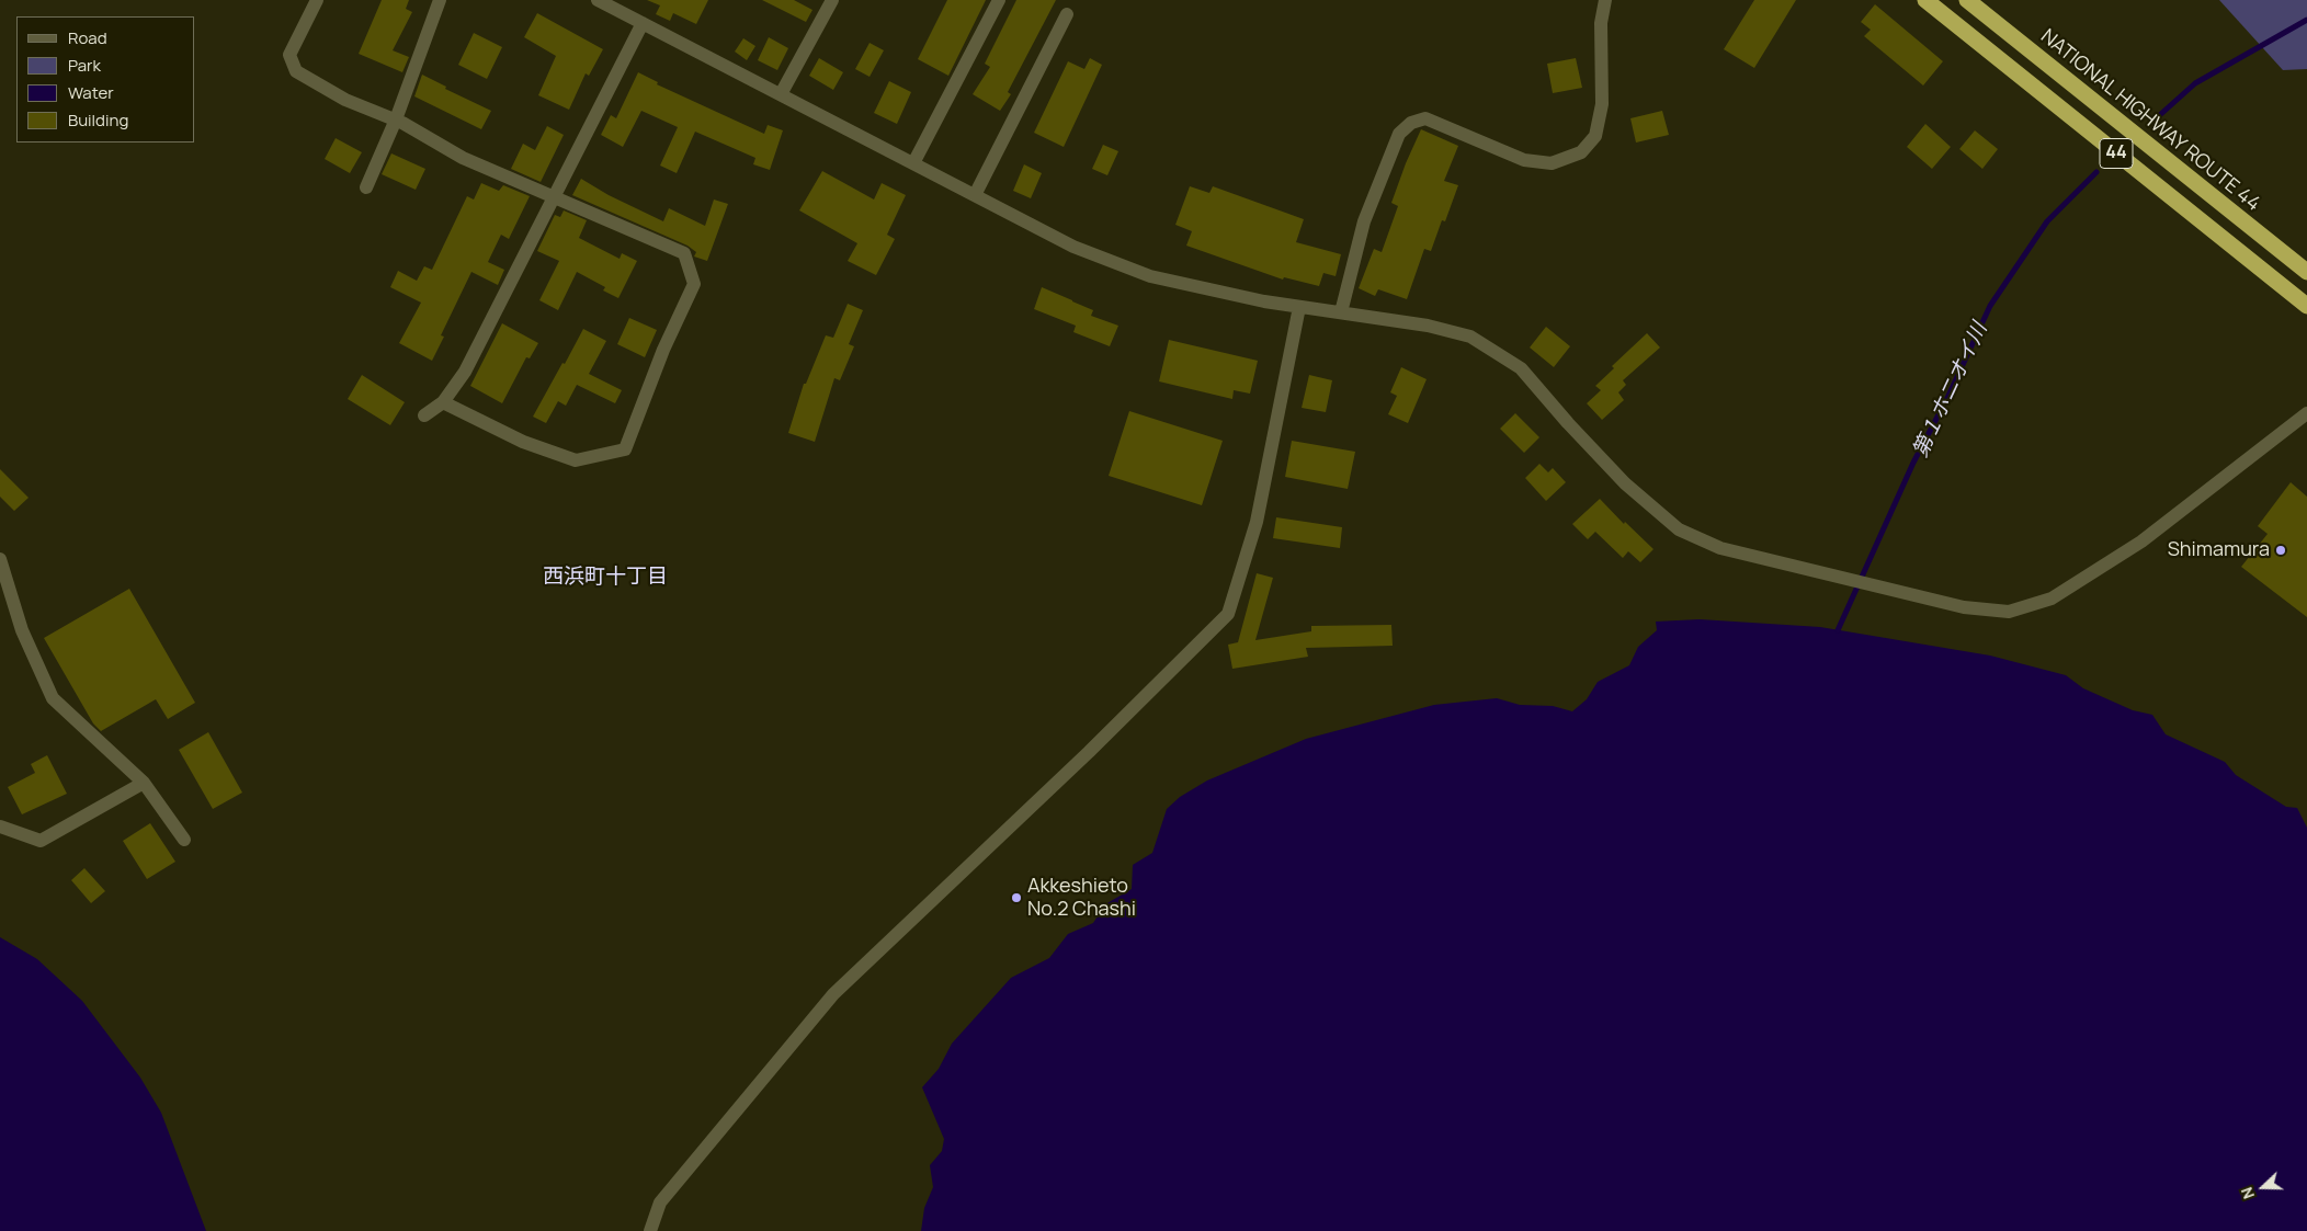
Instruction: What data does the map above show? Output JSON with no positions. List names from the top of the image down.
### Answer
{
  "streets": {
    "highway": ["NATIONAL HIGHWAY ROUTE 44", "44"]
  },
  "districts": ["西浜町十丁目"],
  "water": ["第１ホニオイ川"],
  "places": ["Shimamura", "Akkeshieto No.2 Chashi"],
  "legend": [
    "Road",
    "Park",
    "Water",
    "Building"
  ],
  "north": "left"
}
